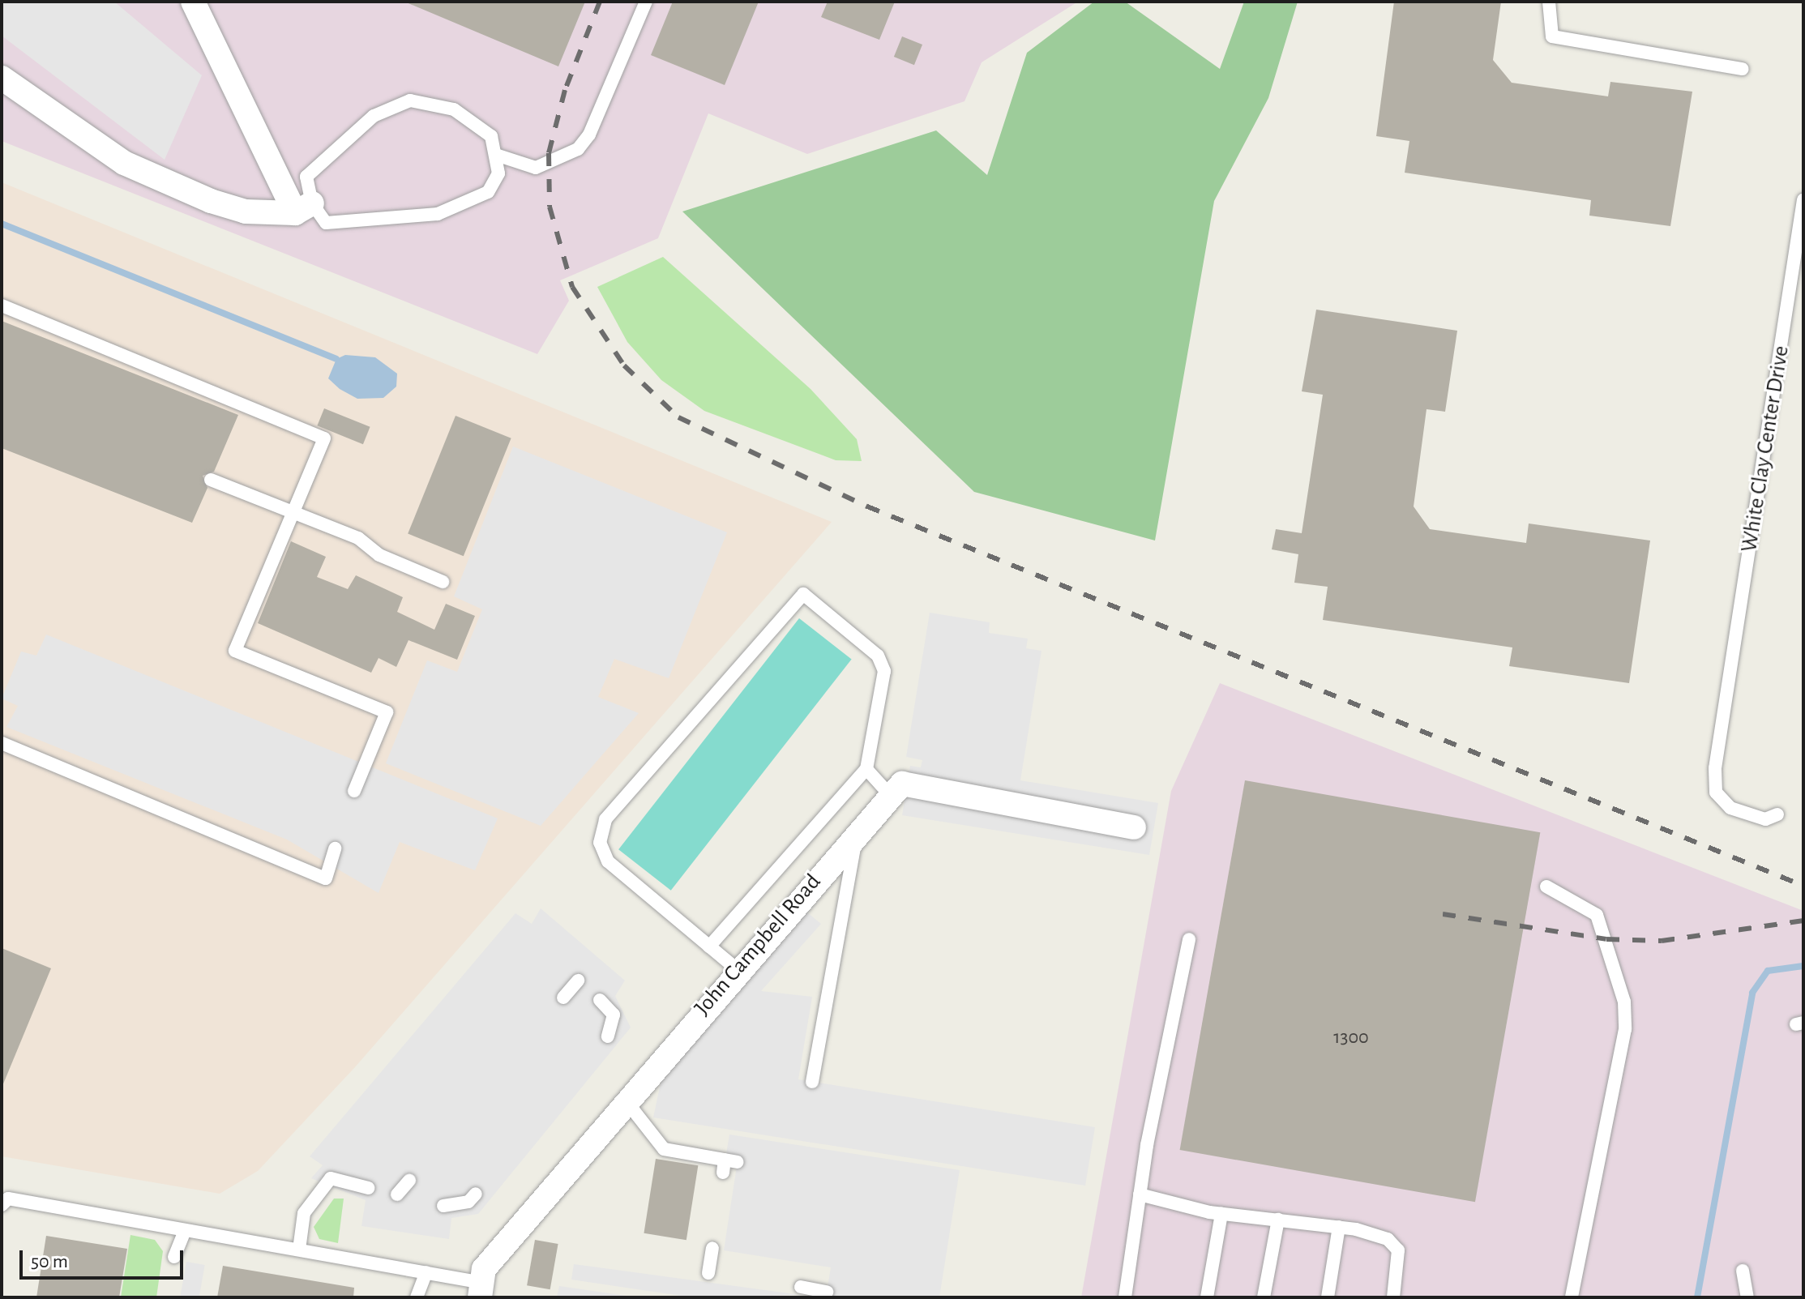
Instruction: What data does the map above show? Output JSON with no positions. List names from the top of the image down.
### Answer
{
  "streets": {
    "street": ["John Campbell Road"],
    "lane": ["White Clay Center Drive"]
  },
  "house_numbers": ["1300"],
  "scale_bar": "50 m"
}
